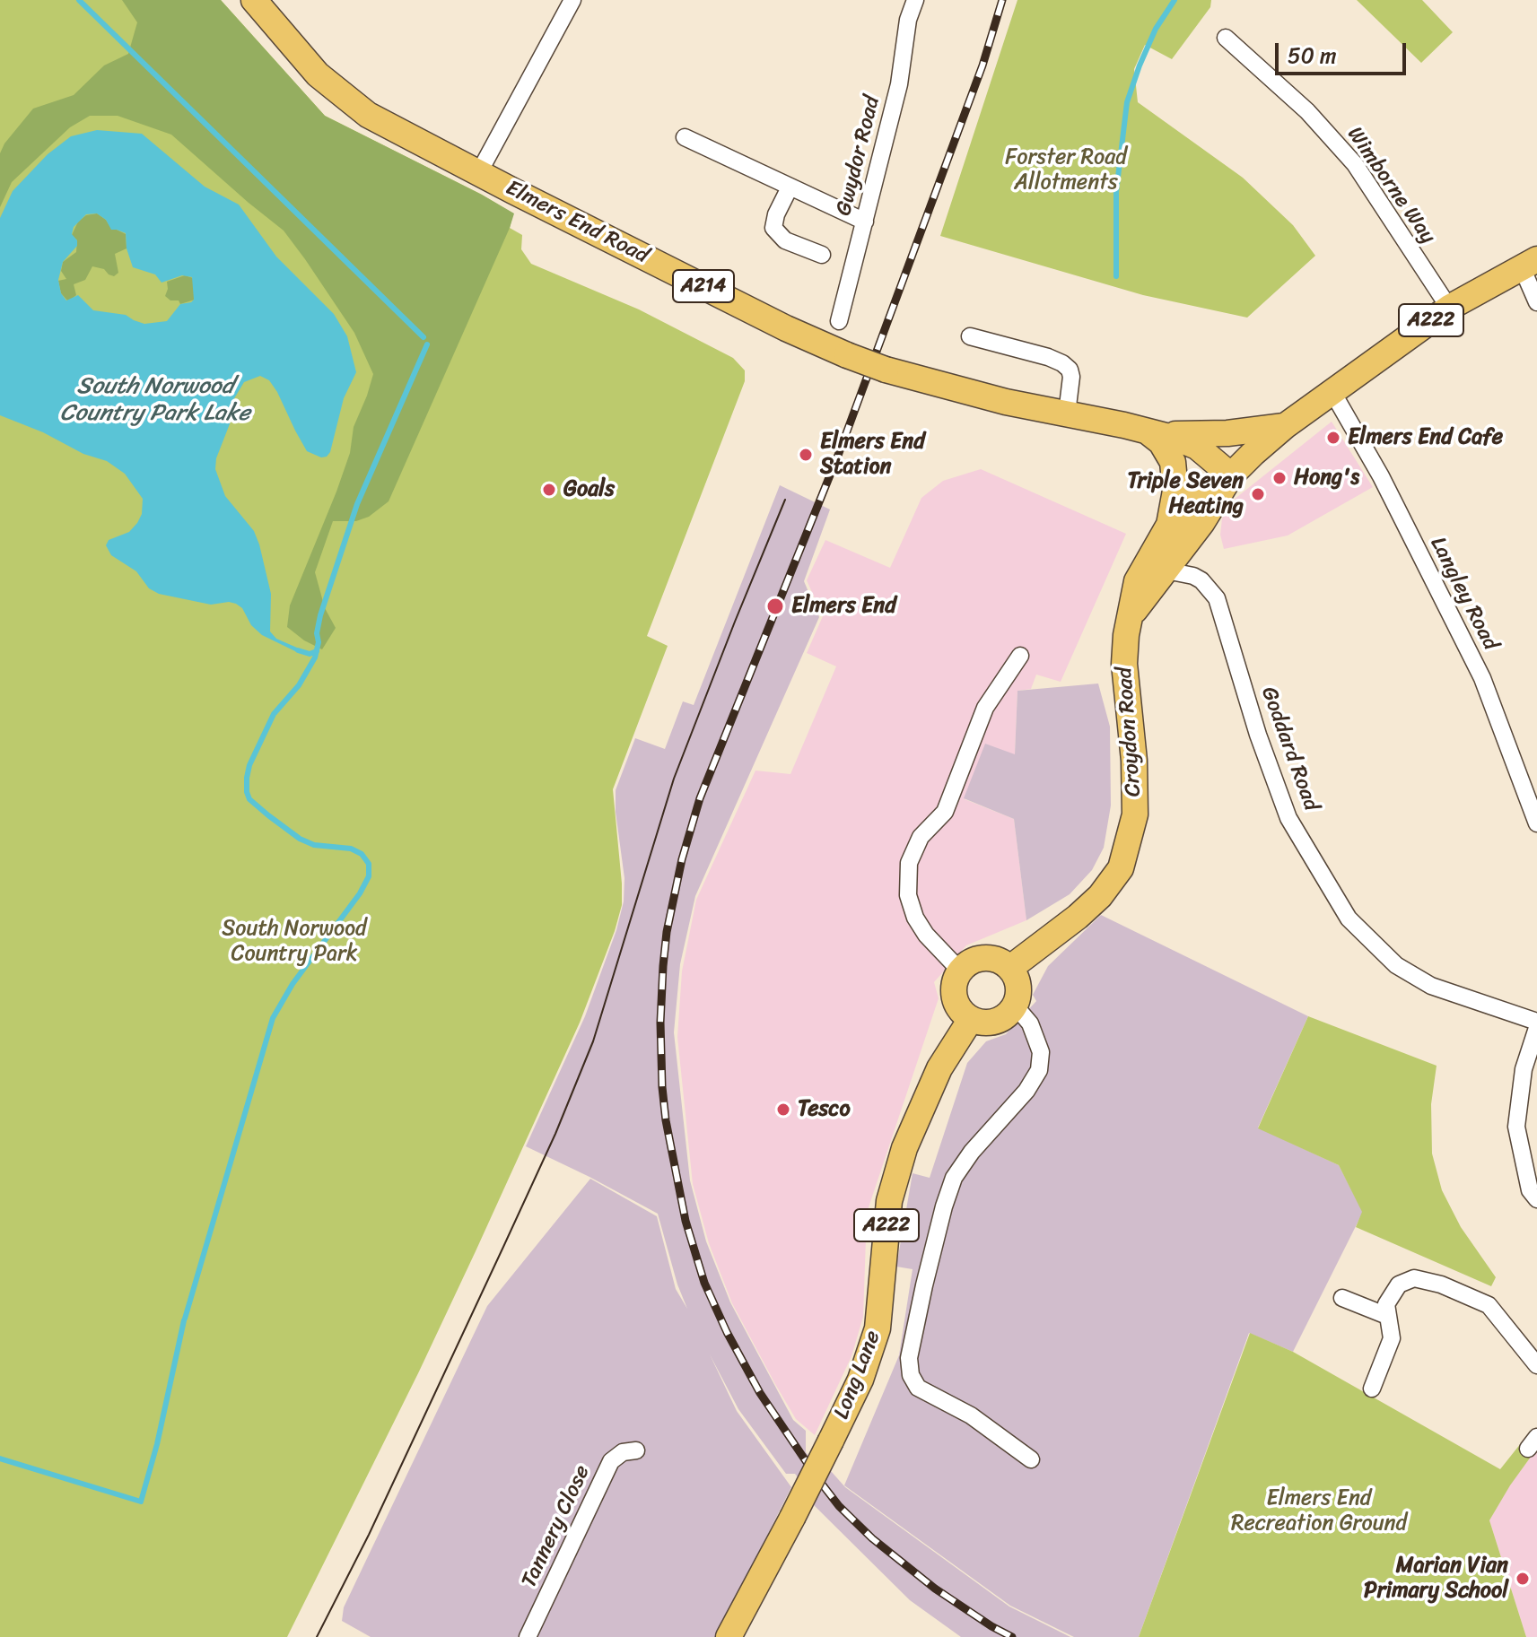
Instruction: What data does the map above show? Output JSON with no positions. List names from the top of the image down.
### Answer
{
  "streets": {
    "main road": [
      "Elmers End Road",
      "A214",
      "A222",
      "Croydon Road",
      "Long Lane"
    ],
    "street": [
      "Gwydor Road",
      "Wimborne Way",
      "Langley Road",
      "Goddard Road",
      "Tannery Close"
    ]
  },
  "crossings": [
    ["Wimborne Way", "Croydon Road"],
    ["Elmers End Road", "Croydon Road"],
    ["Langley Road", "Croydon Road"],
    ["Croydon Road", "Goddard Road"],
    ["Croydon Road", "Long Lane"]
  ],
  "water": ["South Norwood Country Park Lake"],
  "parks": ["Forster Road Allotments", "South Norwood Country Park", "Elmers End Recreation Ground"],
  "places": [
    "Elmers End Cafe",
    "Elmers End Station",
    "Hong's",
    "Goals",
    "Triple Seven Heating",
    "Elmers End",
    "Tesco",
    "Marian Vian Primary School"
  ],
  "scale_bar": "50 m"
}
